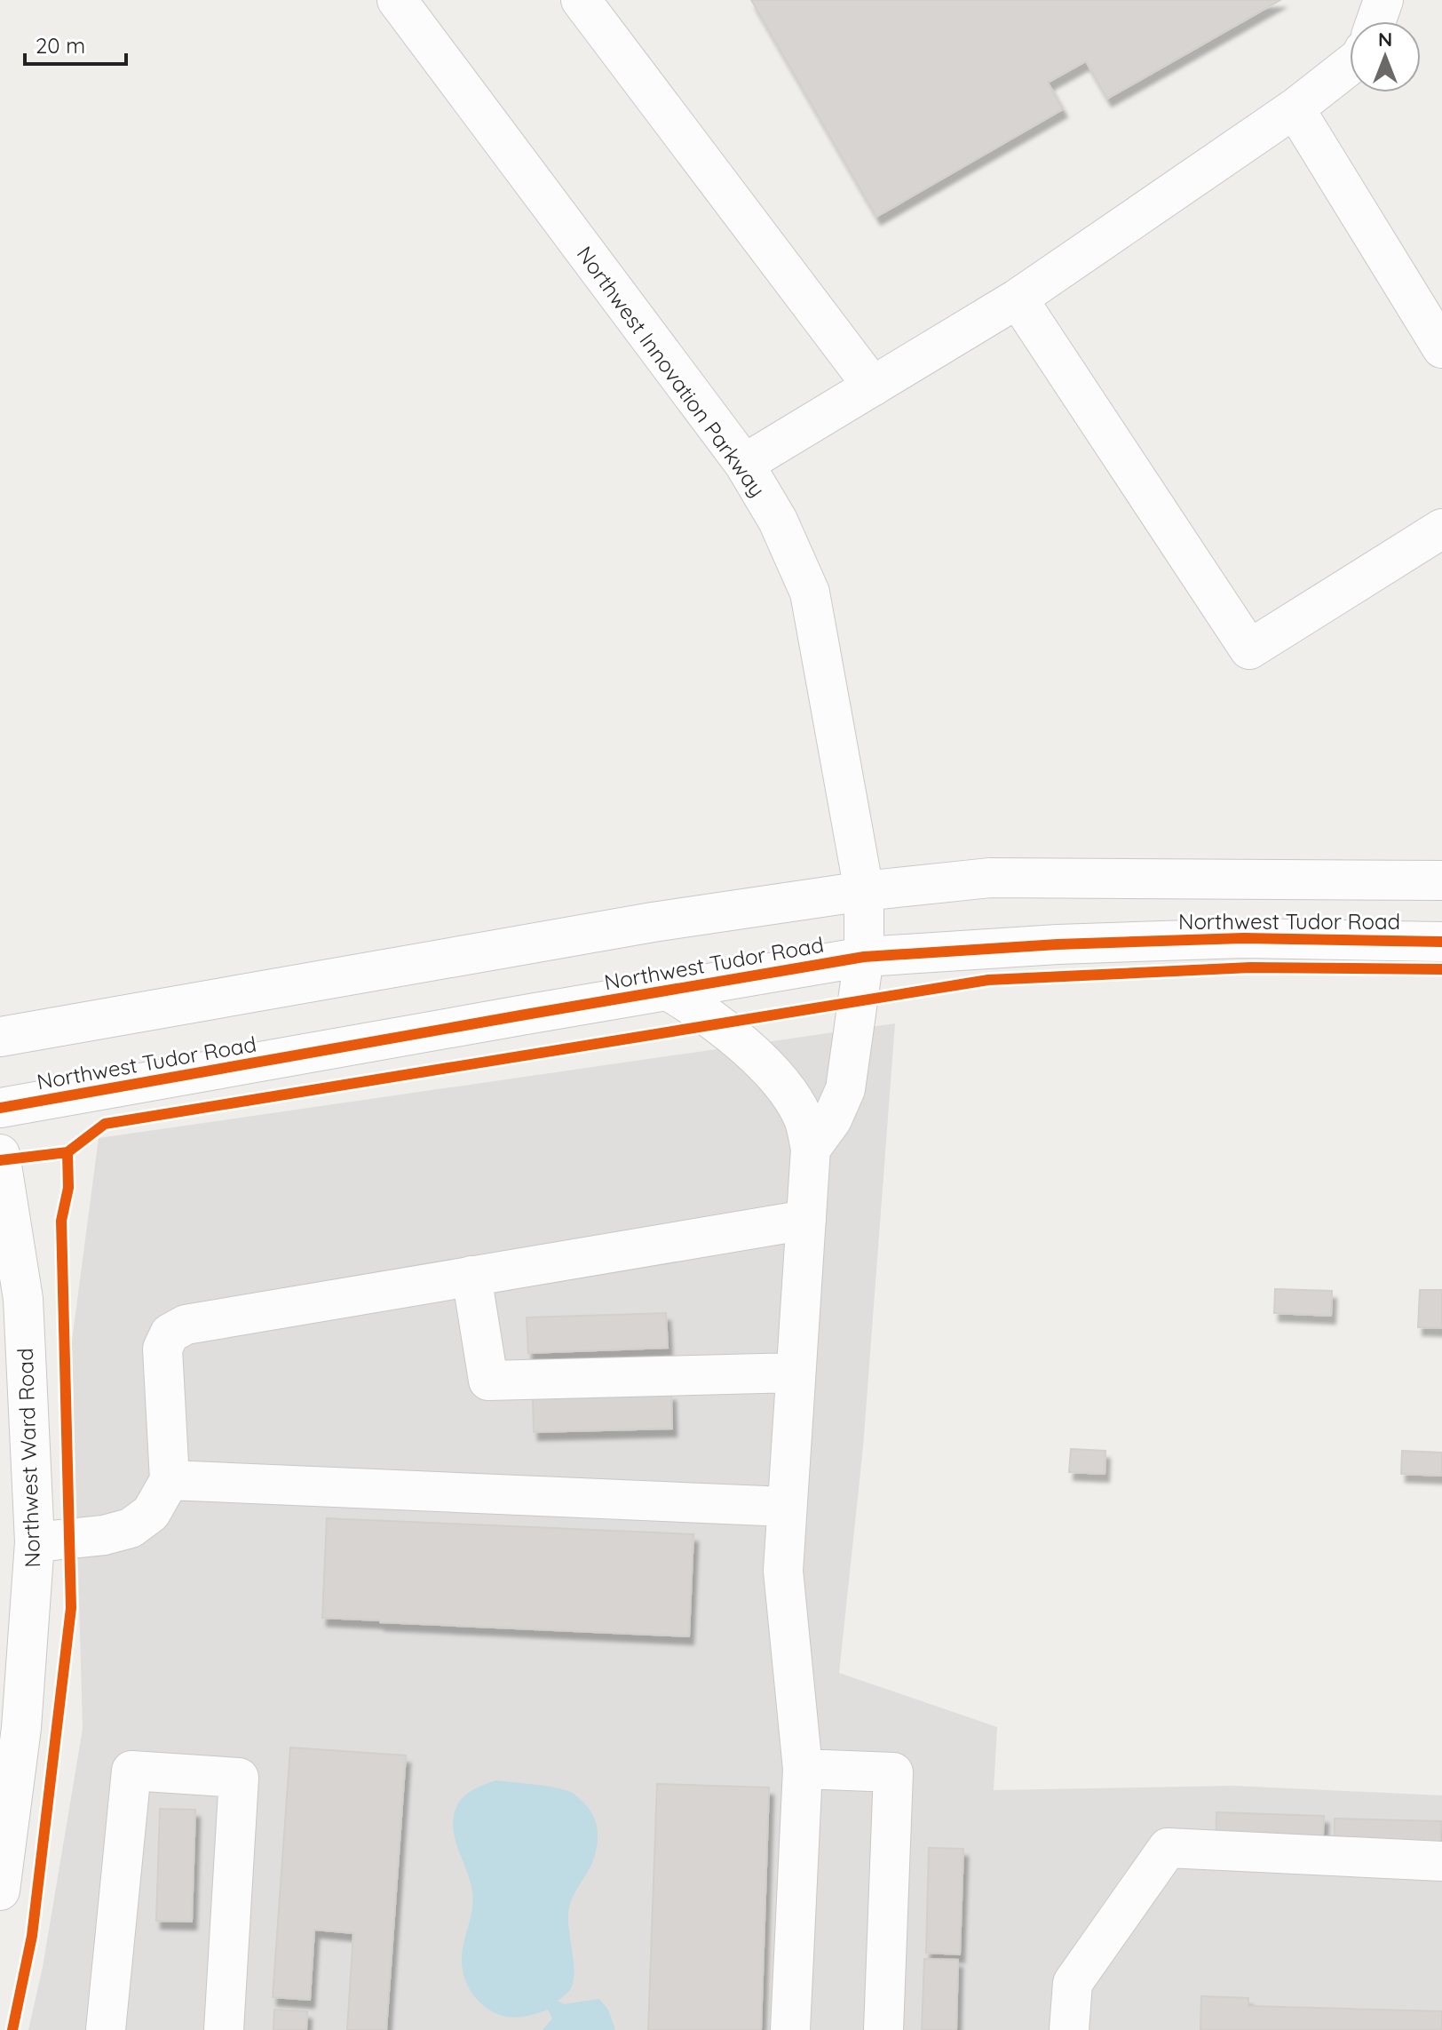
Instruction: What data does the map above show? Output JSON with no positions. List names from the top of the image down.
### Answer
{
  "streets": {
    "street": ["Northwest Innovation Parkway", "Northwest Tudor Road", "Northwest Ward Road"]
  },
  "crossings": [
    ["Northwest Innovation Parkway", "Northwest Tudor Road"]
  ],
  "scale_bar": "20 m",
  "north": "top"
}
